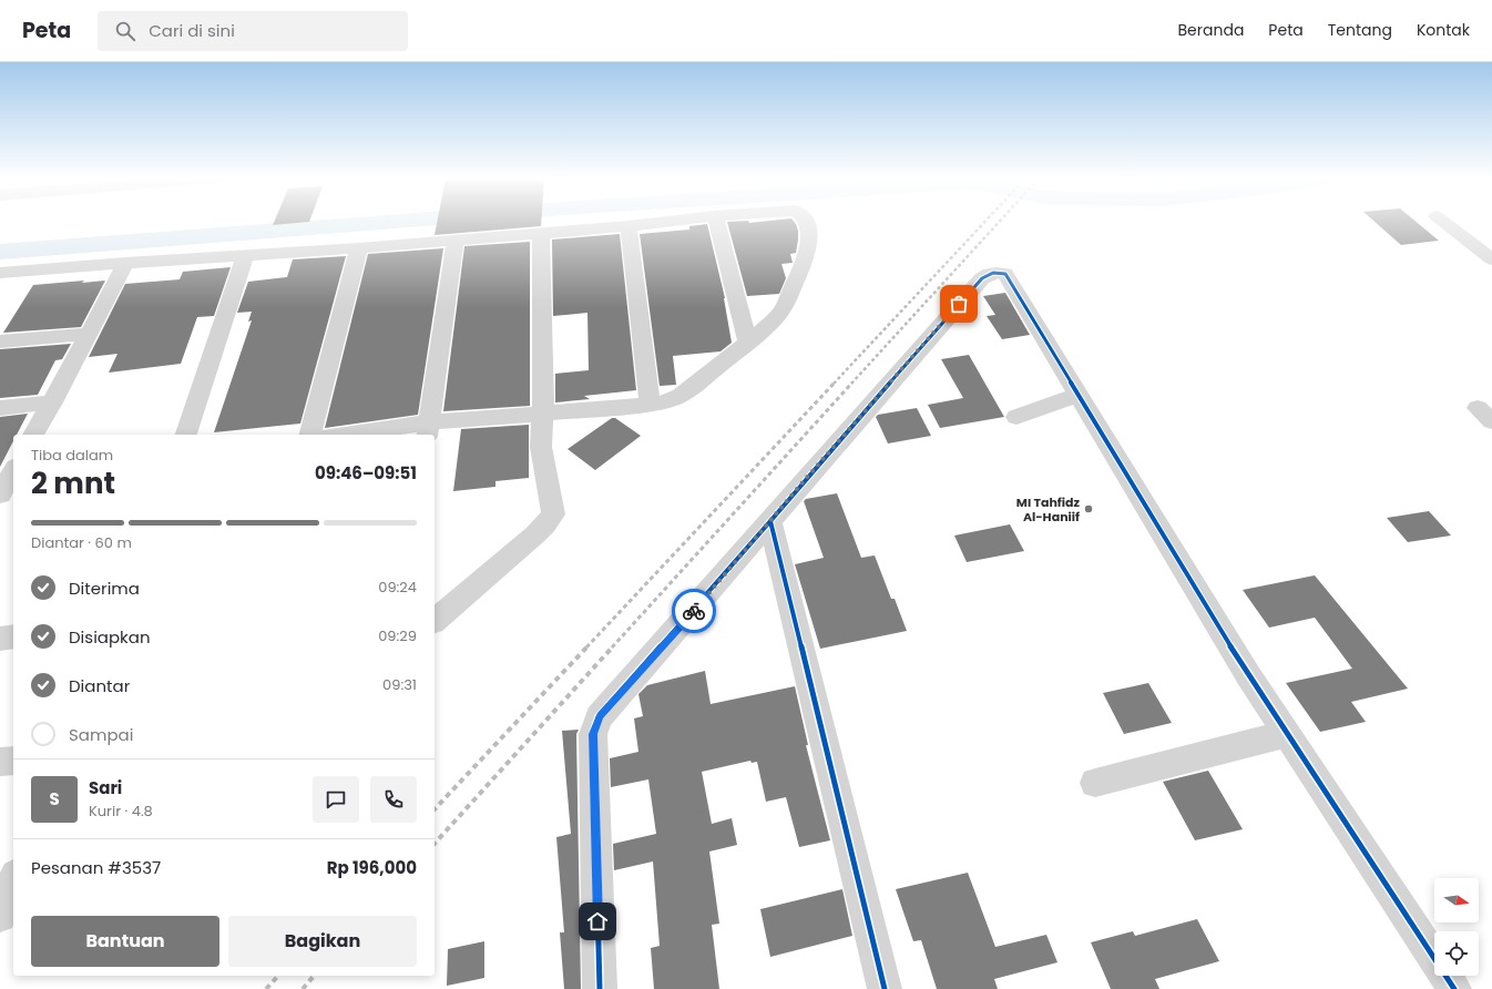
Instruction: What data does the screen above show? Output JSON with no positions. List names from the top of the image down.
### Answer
{
  "places": ["MI Tahfidz Al-Haniif"],
  "north": "right",
  "page": {
    "header": "Peta",
    "search": "Cari di sini",
    "nav": [
      "Beranda",
      "Peta",
      "Tentang",
      "Kontak"
    ],
    "heading": ["2 mnt", "Tiba dalam", "09:46–09:51"],
    "panel": [
      "Sari",
      "Kurir · 4.8",
      "Pesanan #3537",
      "Rp 196,000"
    ],
    "bar": "Diantar · 60 m",
    "list": [
      ["Diterima", "09:24"],
      ["Disiapkan", "09:29"],
      ["Diantar", "09:31"],
      "Sampai"
    ],
    "round": "S",
    "buttons": ["Bantuan", "Bagikan"]
  }
}
